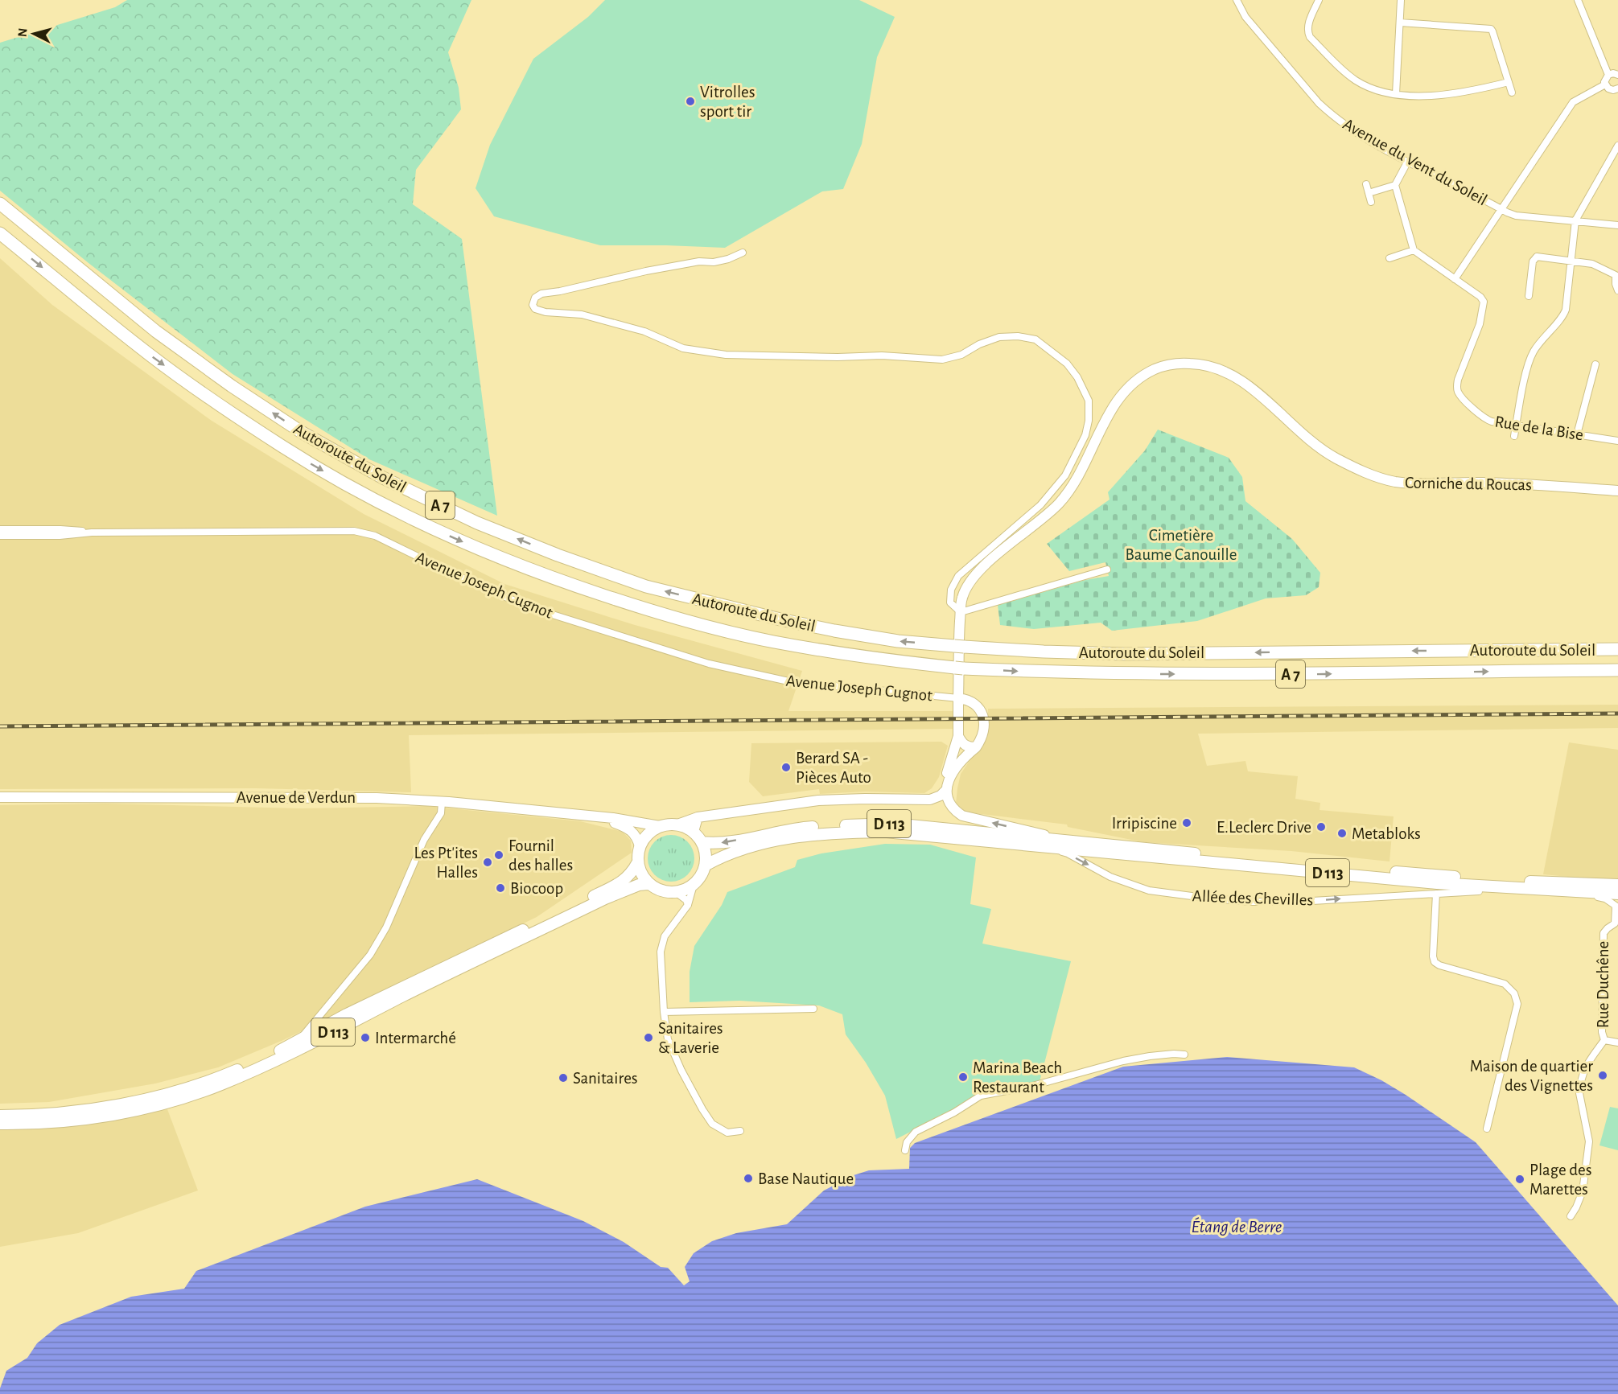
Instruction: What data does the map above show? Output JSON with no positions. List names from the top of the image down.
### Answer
{
  "streets": {
    "highway": ["Autoroute du Soleil", "A 7"],
    "main road": ["Corniche du Roucas", "Avenue de Verdun", "D 113"],
    "street": [
      "Avenue du Vent du Soleil",
      "Rue de la Bise",
      "Avenue Joseph Cugnot",
      "Allée des Chevilles",
      "Rue Duchêne"
    ]
  },
  "crossings": [
    ["Corniche du Roucas", "Avenue Joseph Cugnot"],
    ["D 113", "Allée des Chevilles"],
    ["Allée des Chevilles", "Rue Duchêne"]
  ],
  "one_way": ["Allée des Chevilles"],
  "water": ["Étang de Berre"],
  "parks": ["Cimetière Baume Canouille"],
  "places": [
    "Vitrolles sport tir",
    "Berard SA - Pièces Auto",
    "Irripiscine",
    "E.Leclerc Drive",
    "Metabloks",
    "Fournil des halles",
    "Les Pt'ites Halles",
    "Biocoop",
    "Intermarché",
    "Sanitaires & Laverie",
    "Maison de quartier des Vignettes",
    "Marina Beach Restaurant",
    "Sanitaires",
    "Base Nautique",
    "Plage des Marettes"
  ],
  "north": "left"
}
